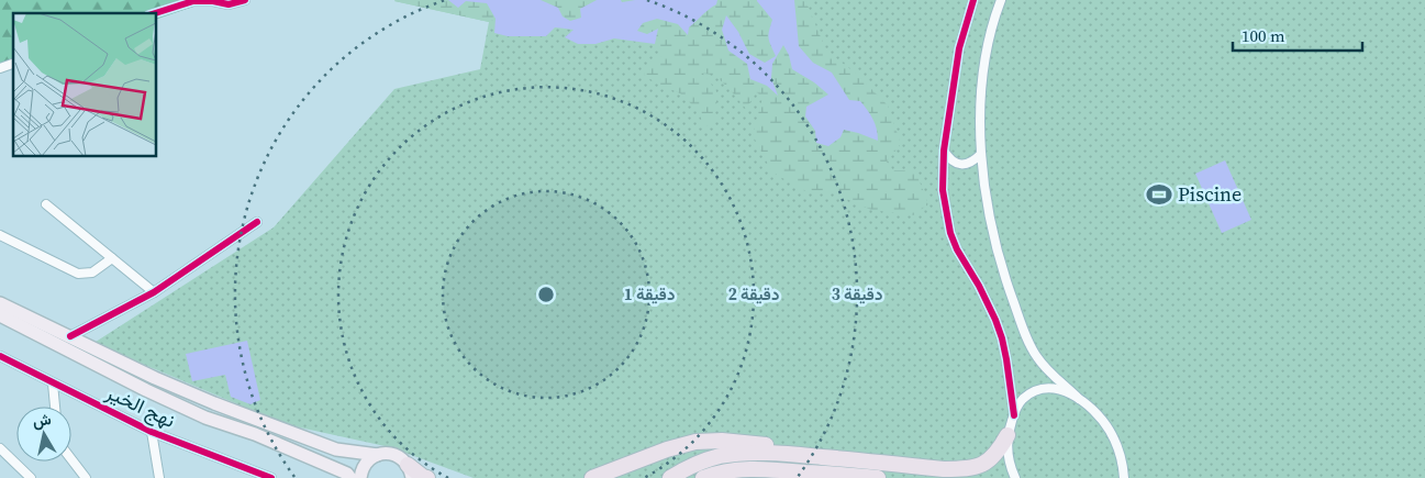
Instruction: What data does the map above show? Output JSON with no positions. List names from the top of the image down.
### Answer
{
  "streets": {
    "street": ["نهج الخير"]
  },
  "places": {
    "sports": ["Piscine"]
  },
  "scale_bar": "100 m",
  "north": "top",
  "rings": ["1 دقيقة", "2 دقيقة", "3 دقيقة"]
}
